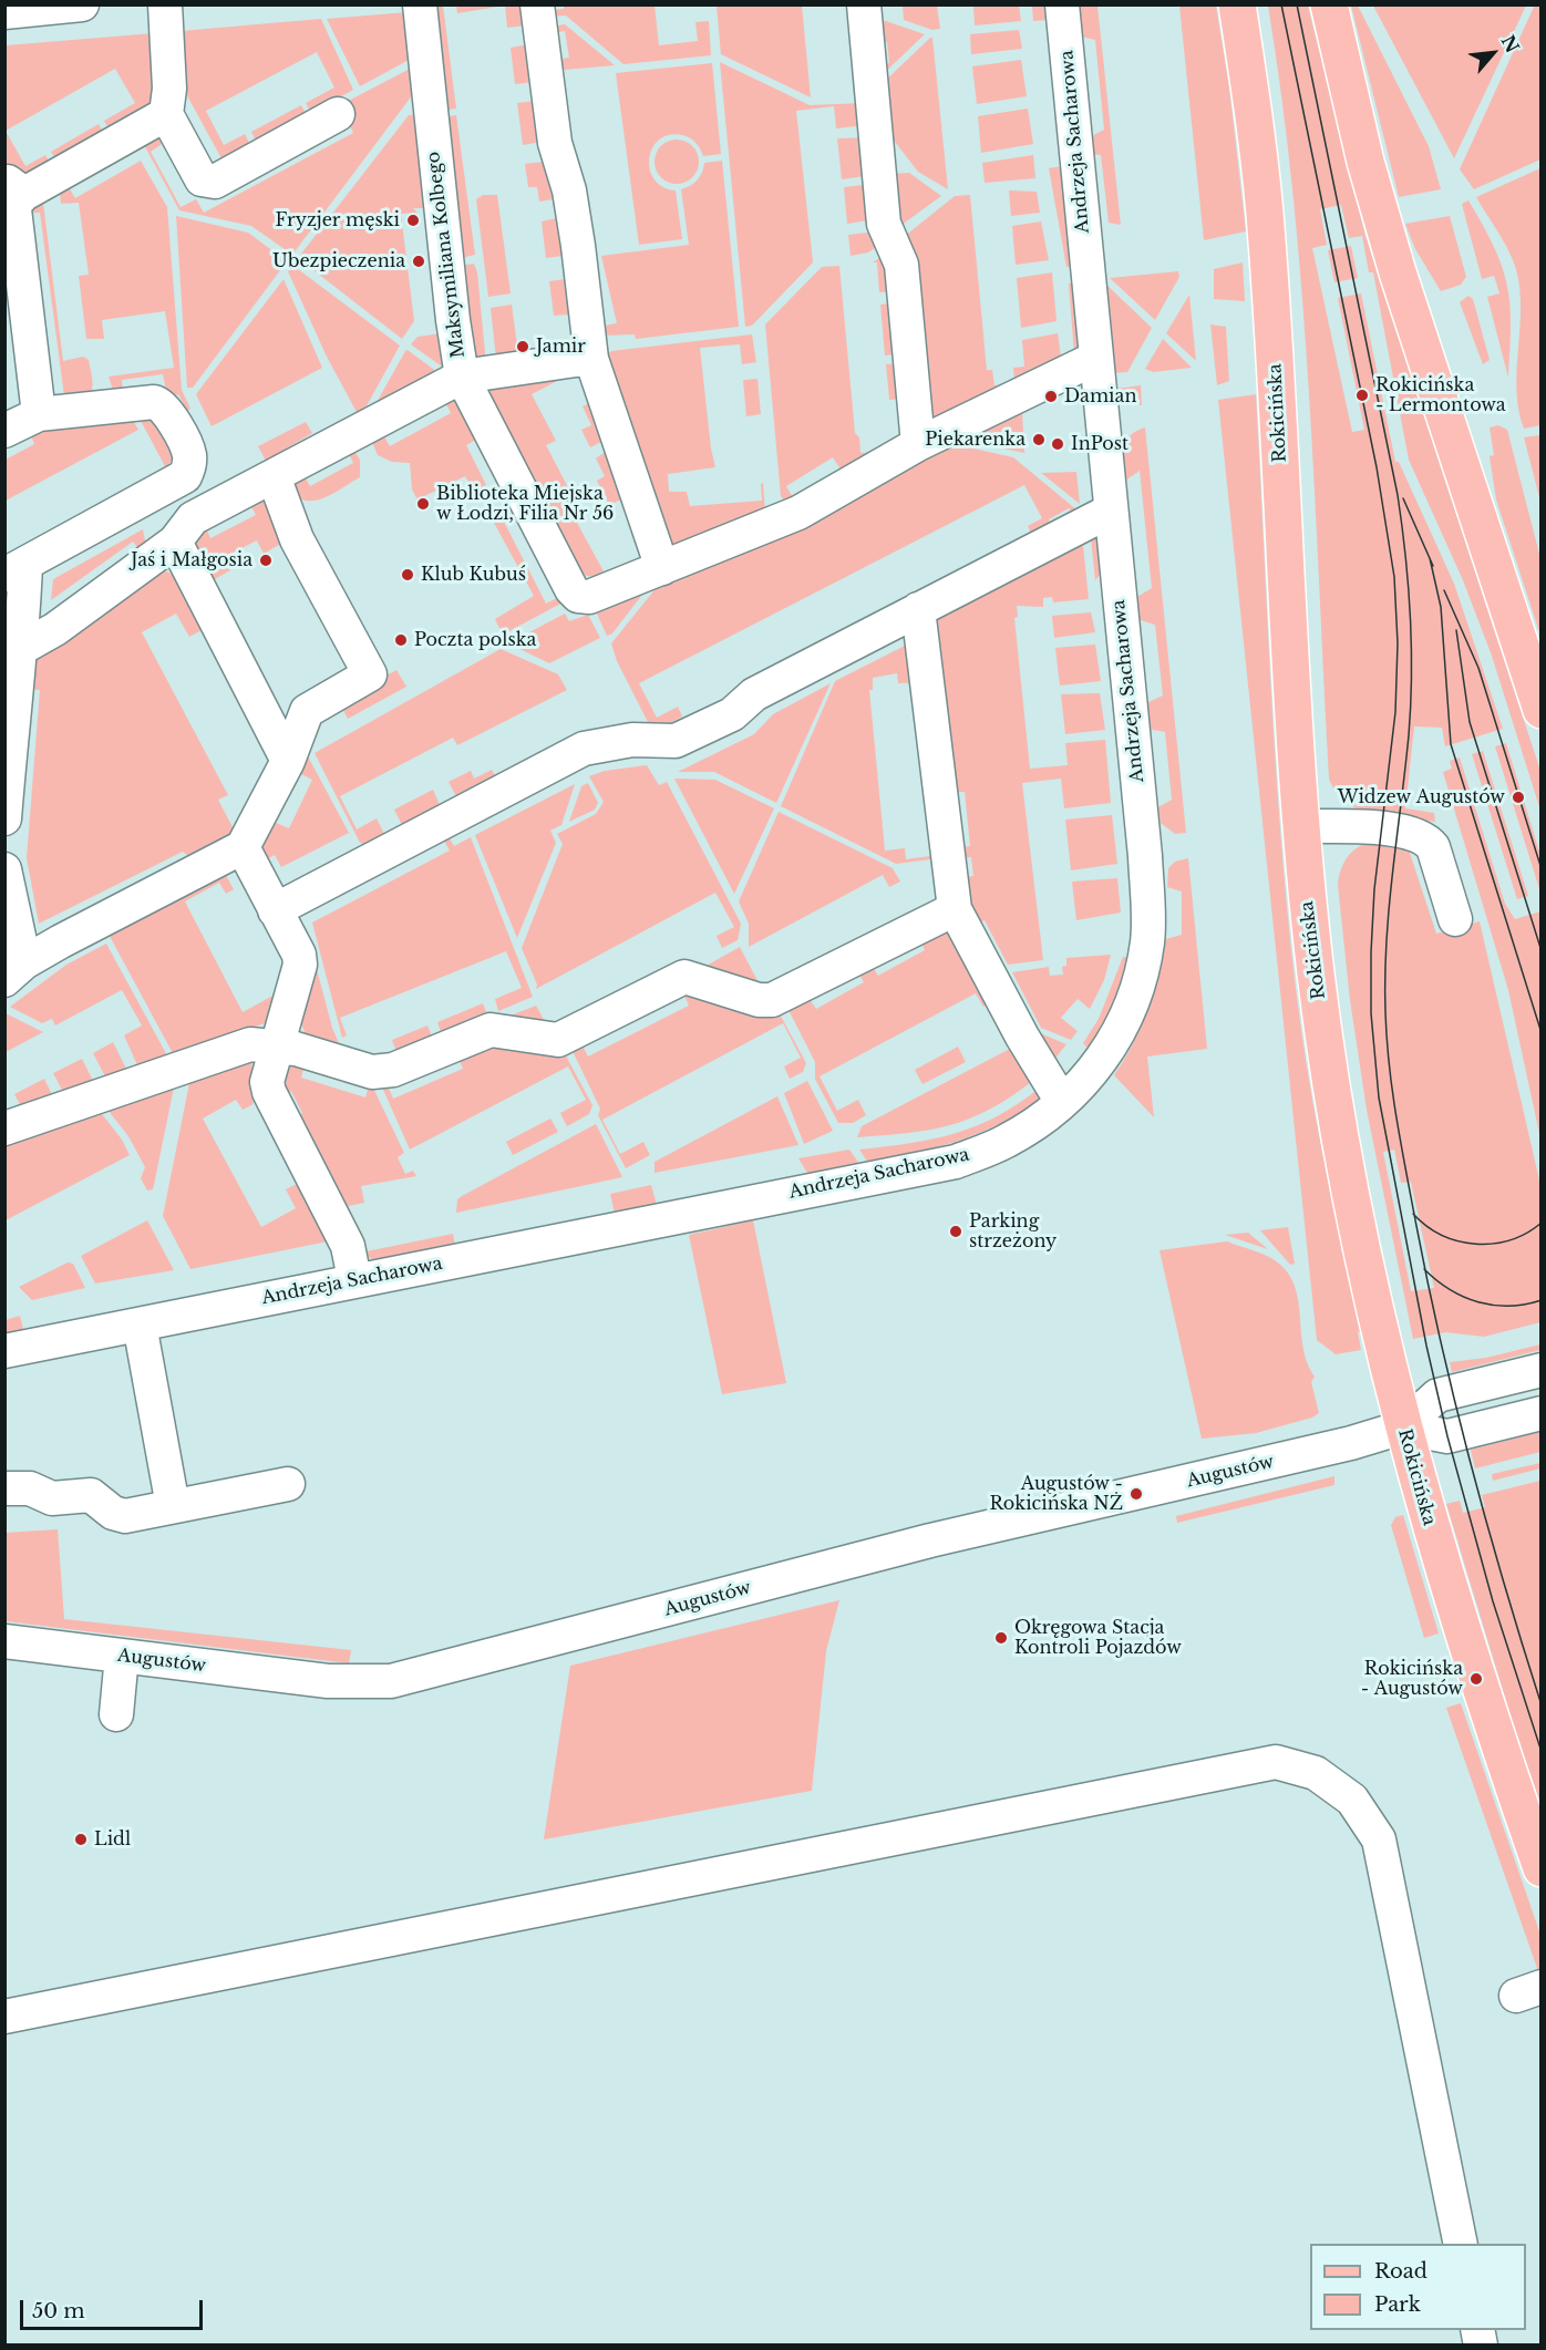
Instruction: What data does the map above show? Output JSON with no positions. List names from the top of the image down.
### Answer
{
  "streets": {
    "main road": ["Rokicińska"],
    "street": ["Andrzeja Sacharowa", "Maksymiliana Kolbego", "Augustów"]
  },
  "crossings": [
    ["Rokicińska", "Augustów"]
  ],
  "places": [
    "Fryzjer męski",
    "Ubezpieczenia",
    "Jamir",
    "Rokicińska - Lermontowa",
    "Damian",
    "Piekarenka",
    "InPost",
    "Biblioteka Miejska w Łodzi, Filia Nr 56",
    "Jaś i Małgosia",
    "Klub Kubuś",
    "Poczta polska",
    "Widzew Augustów",
    "Parking strzeżony",
    "Augustów - Rokicińska NŻ",
    "Okręgowa Stacja Kontroli Pojazdów",
    "Rokicińska - Augustów",
    "Lidl"
  ],
  "legend": ["Road", "Park"],
  "scale_bar": "50 m",
  "north": "top right"
}
